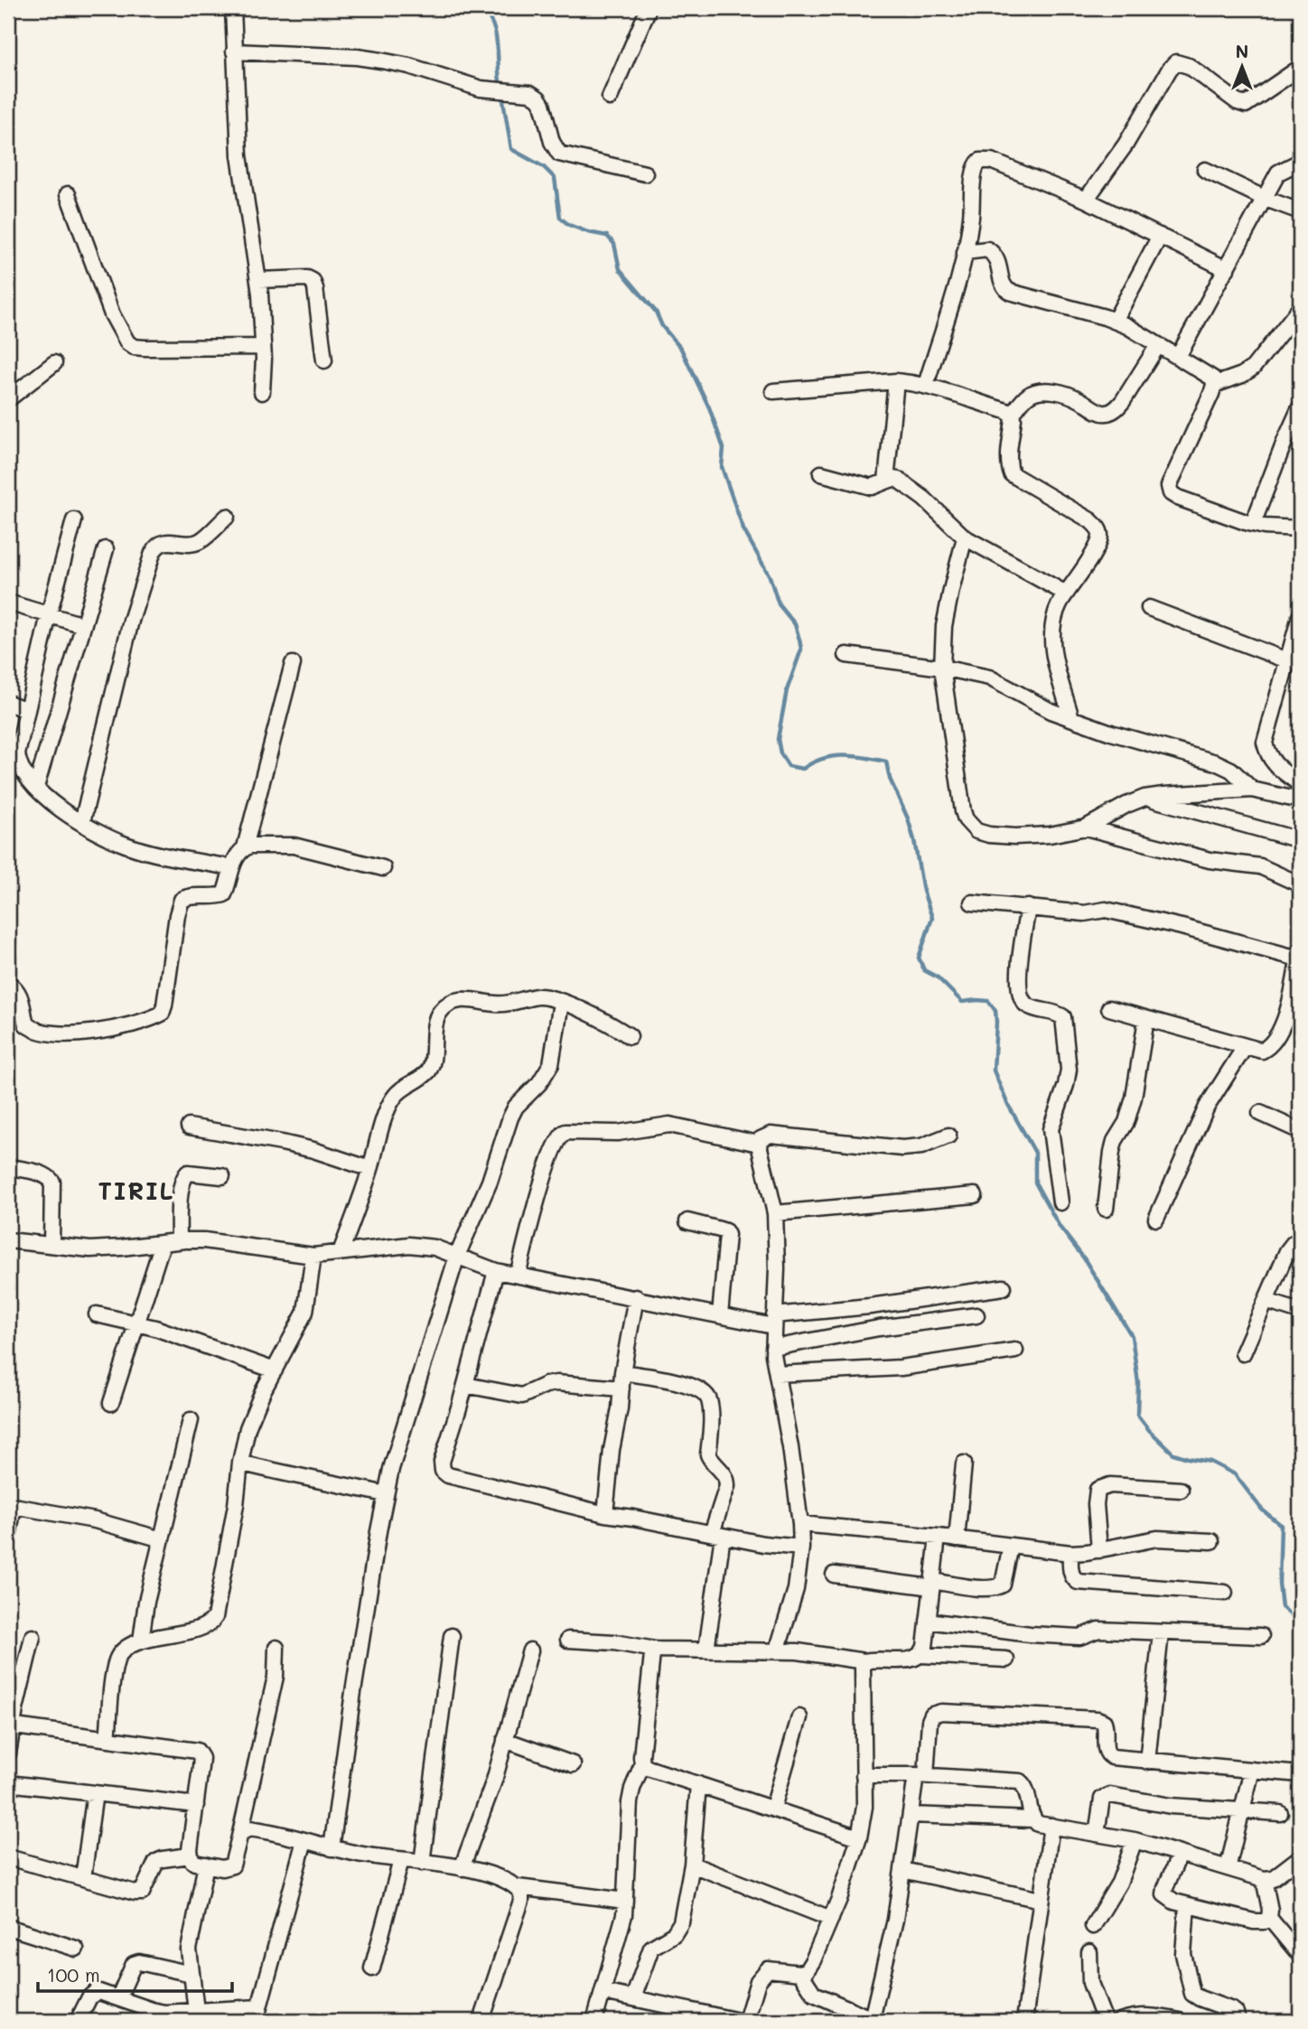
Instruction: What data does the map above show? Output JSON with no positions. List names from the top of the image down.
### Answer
{
  "districts": ["TIRIL"],
  "scale_bar": "100 m",
  "north": "top"
}
